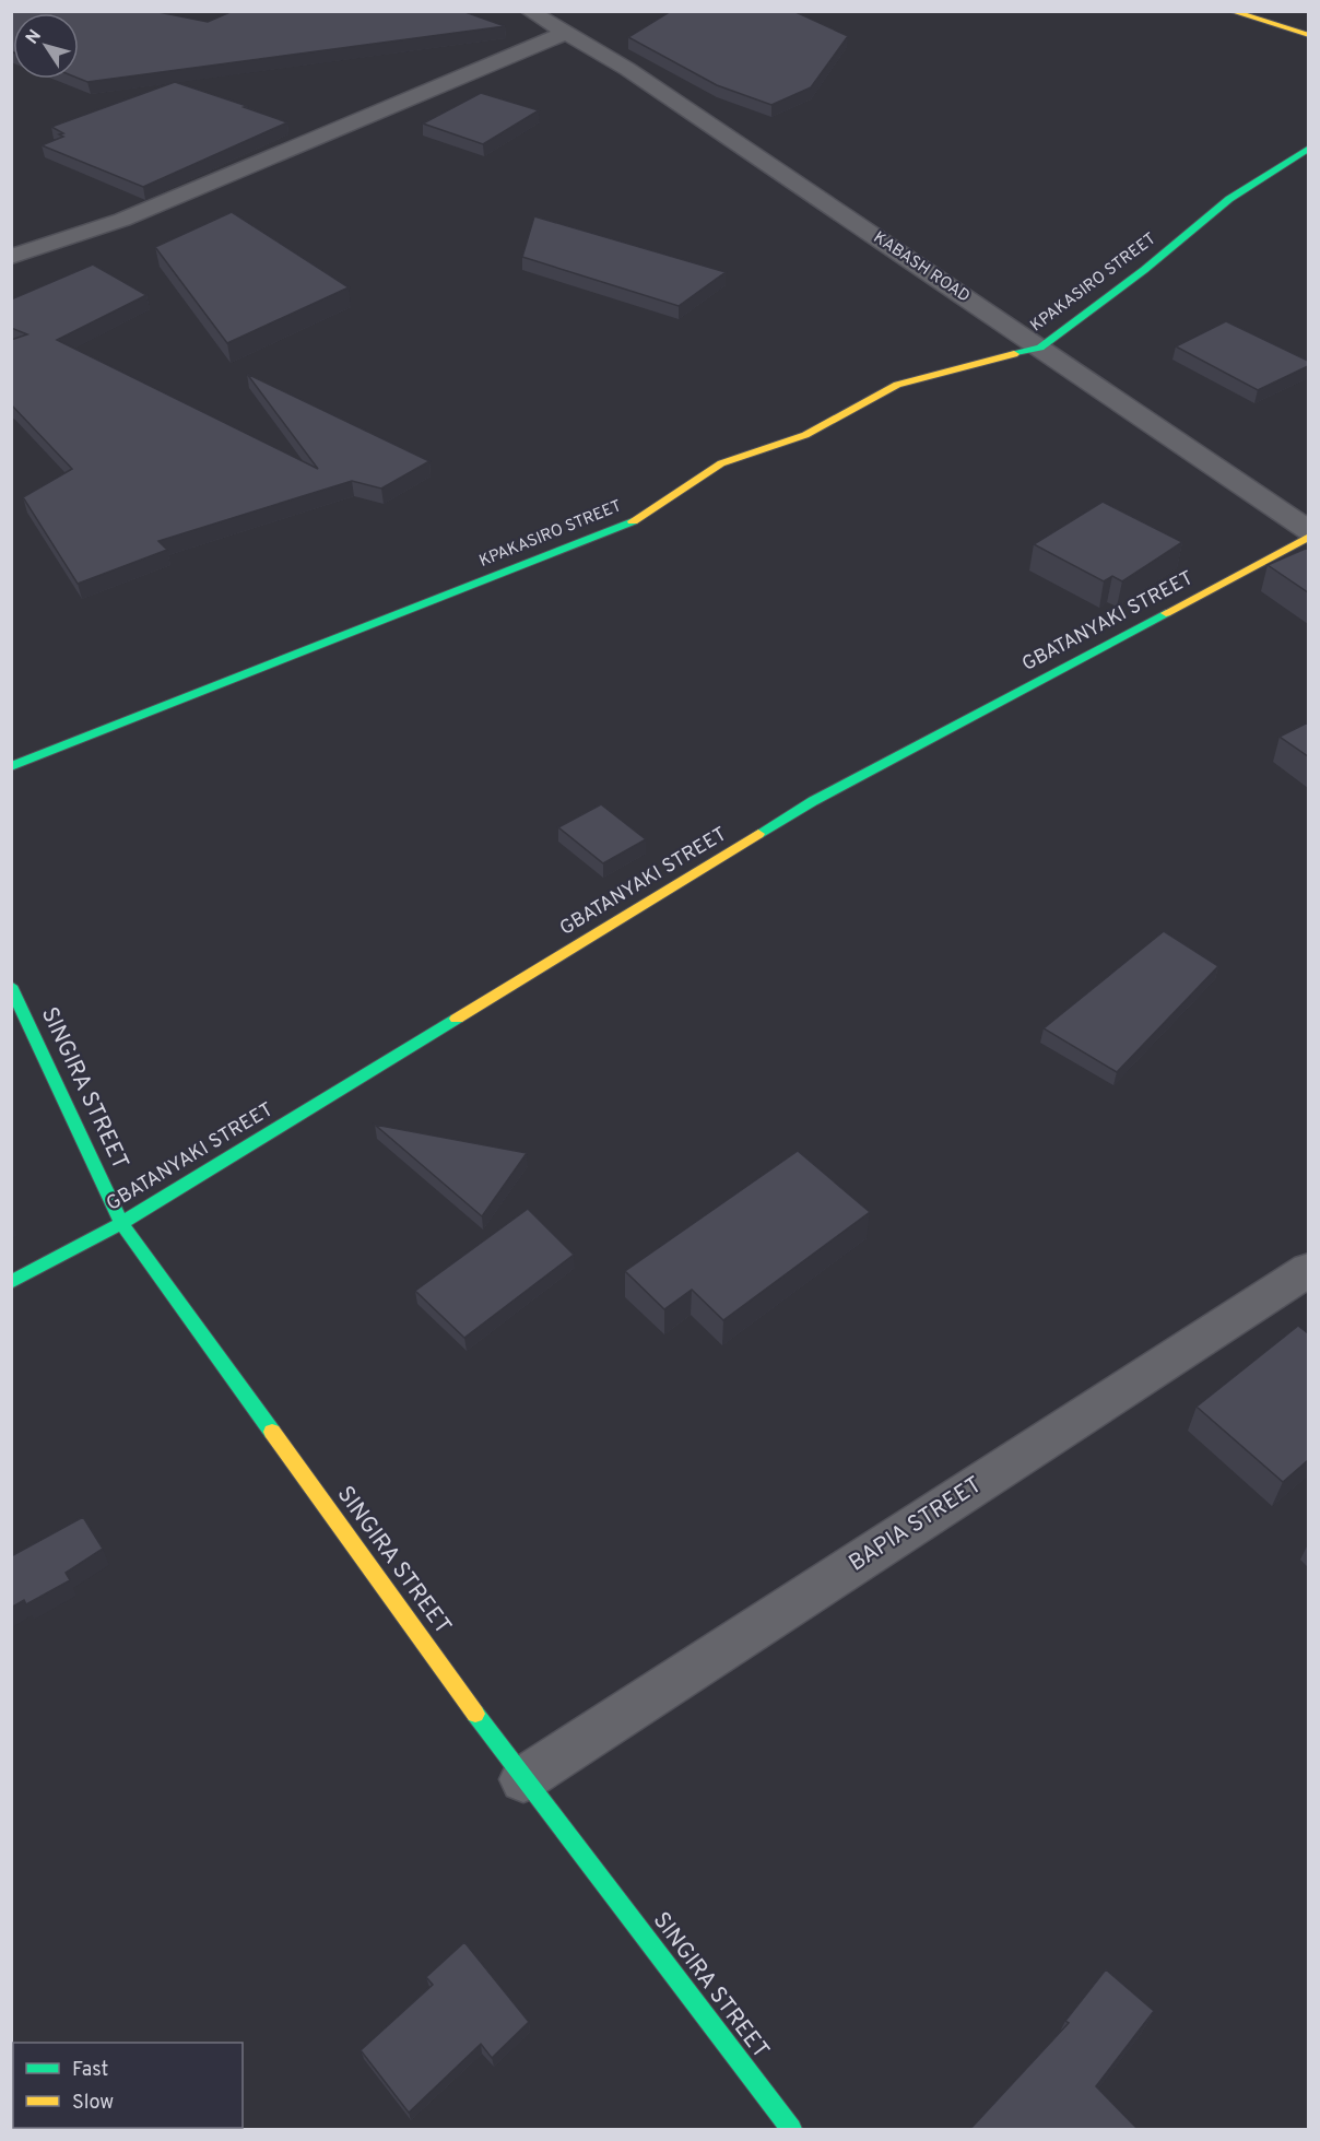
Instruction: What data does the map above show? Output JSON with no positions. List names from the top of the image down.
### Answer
{
  "streets": {
    "street": [
      "KABASH ROAD",
      "KPAKASIRO STREET",
      "GBATANYAKI STREET",
      "SINGIRA STREET",
      "BAPIA STREET"
    ]
  },
  "crossings": [
    ["KABASH ROAD", "KPAKASIRO STREET"],
    ["GBATANYAKI STREET", "SINGIRA STREET"],
    ["SINGIRA STREET", "BAPIA STREET"]
  ],
  "legend": ["Fast", "Slow"],
  "north": "top left"
}
